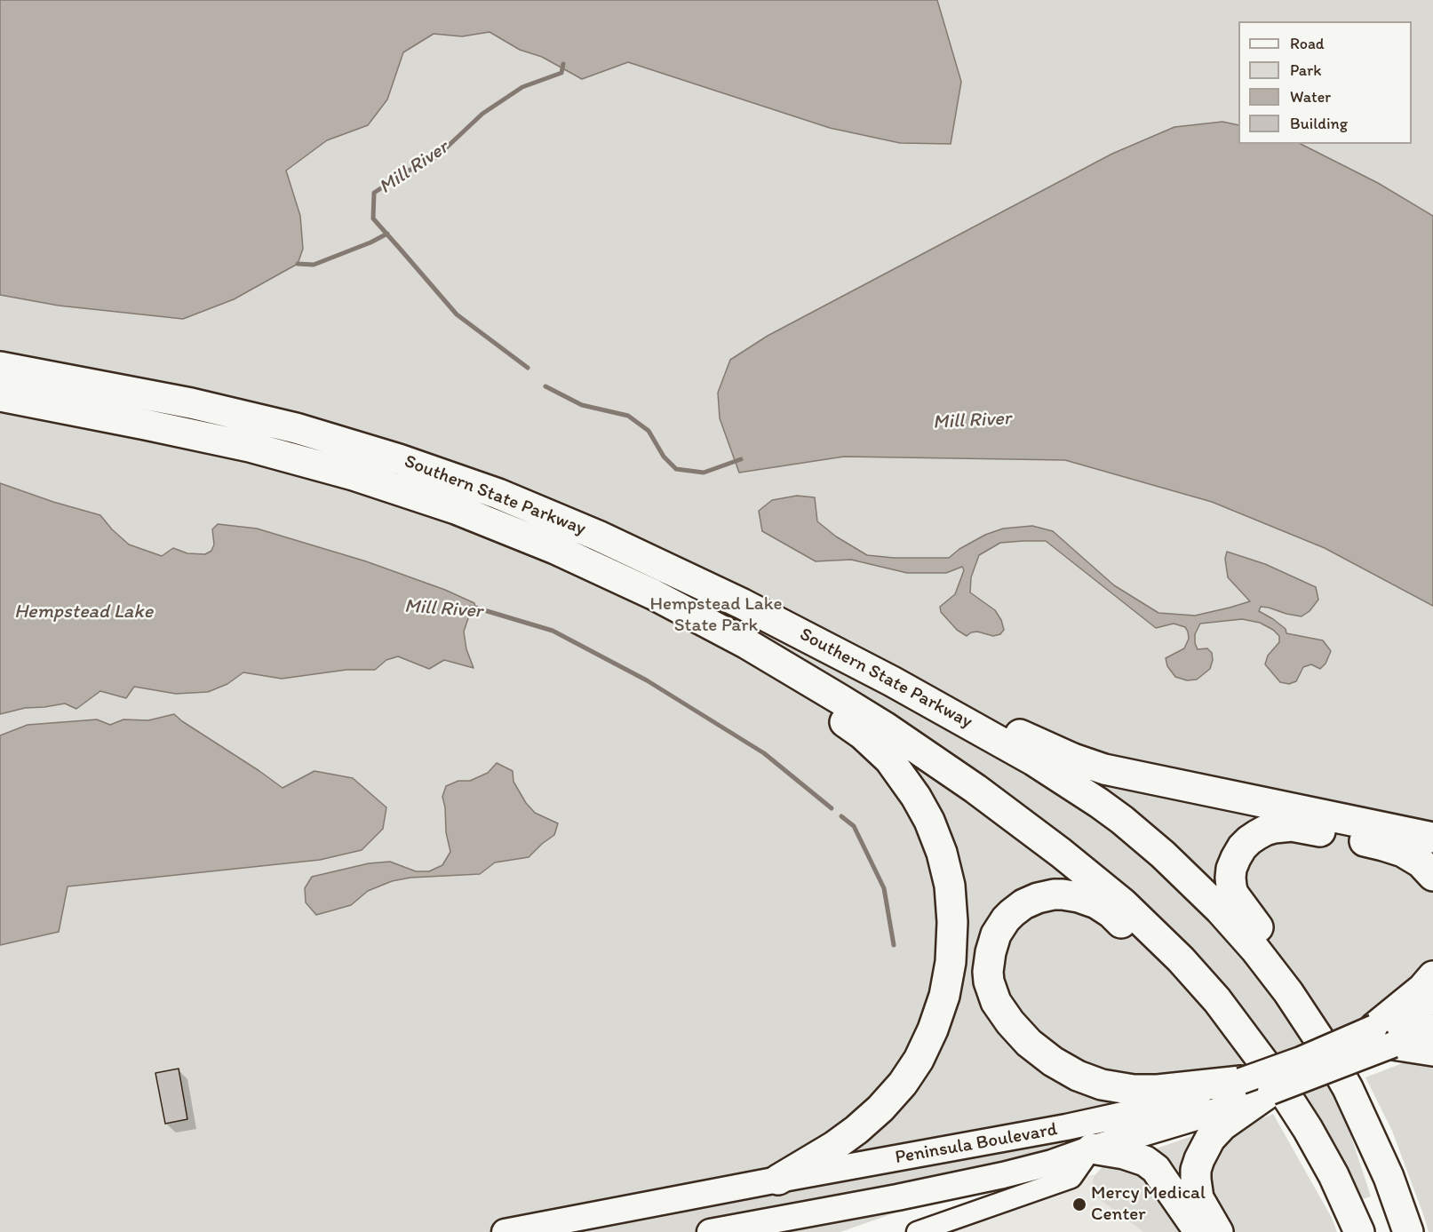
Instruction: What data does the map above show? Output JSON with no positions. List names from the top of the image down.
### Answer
{
  "streets": {
    "highway": ["Southern State Parkway"],
    "main road": ["Peninsula Boulevard"]
  },
  "water": ["Mill River", "Hempstead Lake"],
  "parks": ["Hempstead Lake State Park"],
  "places": ["Mercy Medical Center"],
  "legend": [
    "Road",
    "Park",
    "Water",
    "Building"
  ]
}
